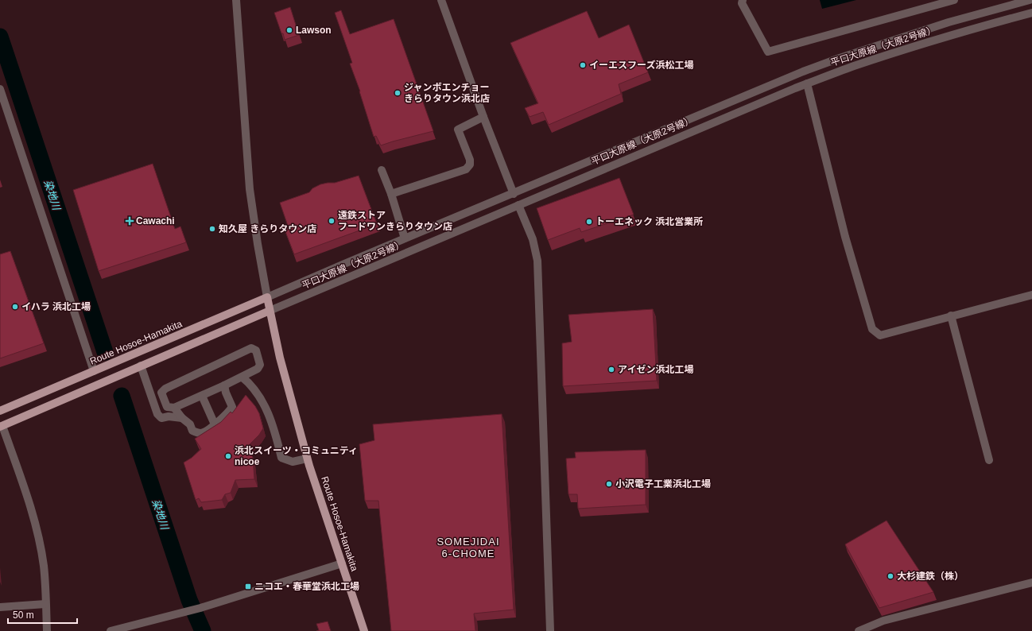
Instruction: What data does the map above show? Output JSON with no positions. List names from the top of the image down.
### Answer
{
  "streets": {
    "main road": ["Route Hosoe-Hamakita"],
    "street": ["平口大原線（大原2号線）"]
  },
  "crossings": [
    ["平口大原線（大原2号線）", "Route Hosoe-Hamakita"]
  ],
  "districts": ["SOMEJIDAI 6-CHOME"],
  "water": ["染地川"],
  "places": {
    "other": [
      "Lawson",
      "イーエスフーズ浜松工場",
      "ジャンボエンチョー きらりタウン浜北店",
      "遠鉄ストア フードワンきらりタウン店",
      "トーエネック 浜北営業所",
      "知久屋 きらりタウン店",
      "イハラ 浜北工場",
      "アイゼン浜北工場",
      "浜北スイーツ・コミュニティ nicoe",
      "小沢電子工業浜北工場",
      "大杉建鉄（株）"
    ],
    "health": ["Cawachi"],
    "transit": ["ニコエ・春華堂浜北工場"]
  },
  "scale_bar": "50 m"
}
